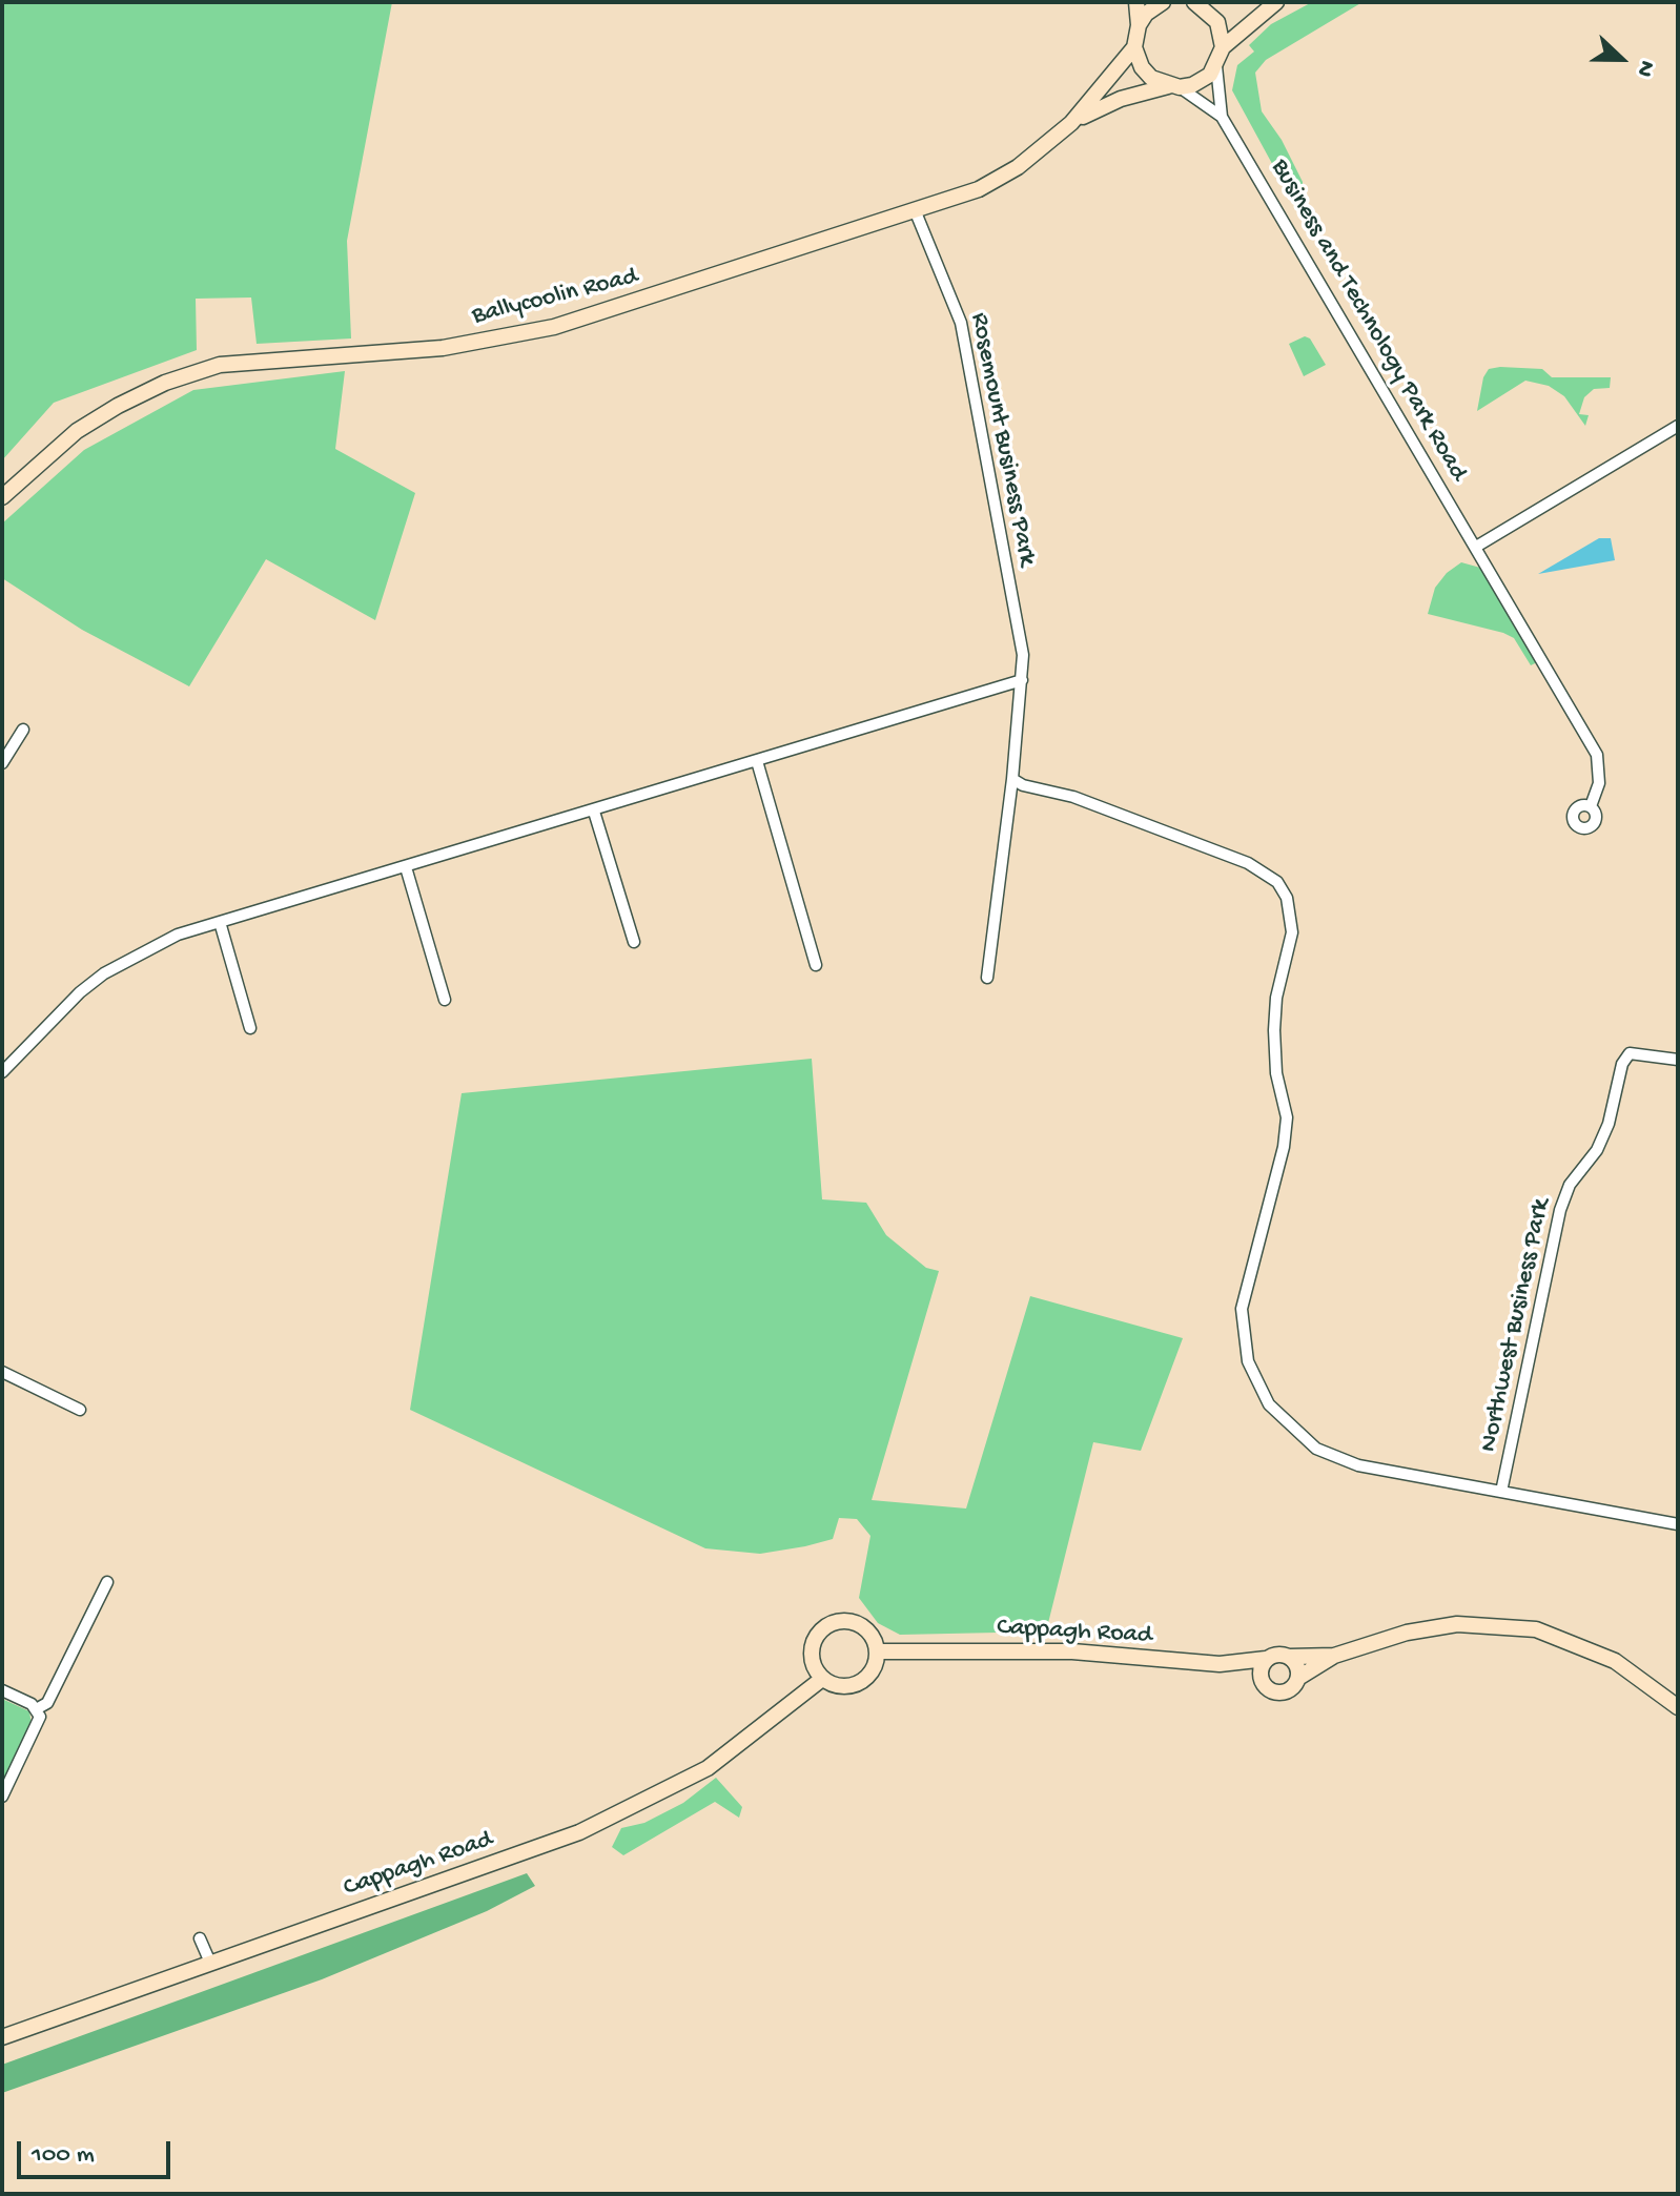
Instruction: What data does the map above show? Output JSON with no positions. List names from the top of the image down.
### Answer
{
  "streets": {
    "street": [
      "Ballycoolin Road",
      "Business and Technology Park Road",
      "Rosemount Business Park",
      "Northwest Business Park",
      "Cappagh Road"
    ]
  },
  "crossings": [
    ["Ballycoolin Road", "Business and Technology Park Road"],
    ["Ballycoolin Road", "Rosemount Business Park"]
  ],
  "scale_bar": "100 m",
  "north": "right"
}
